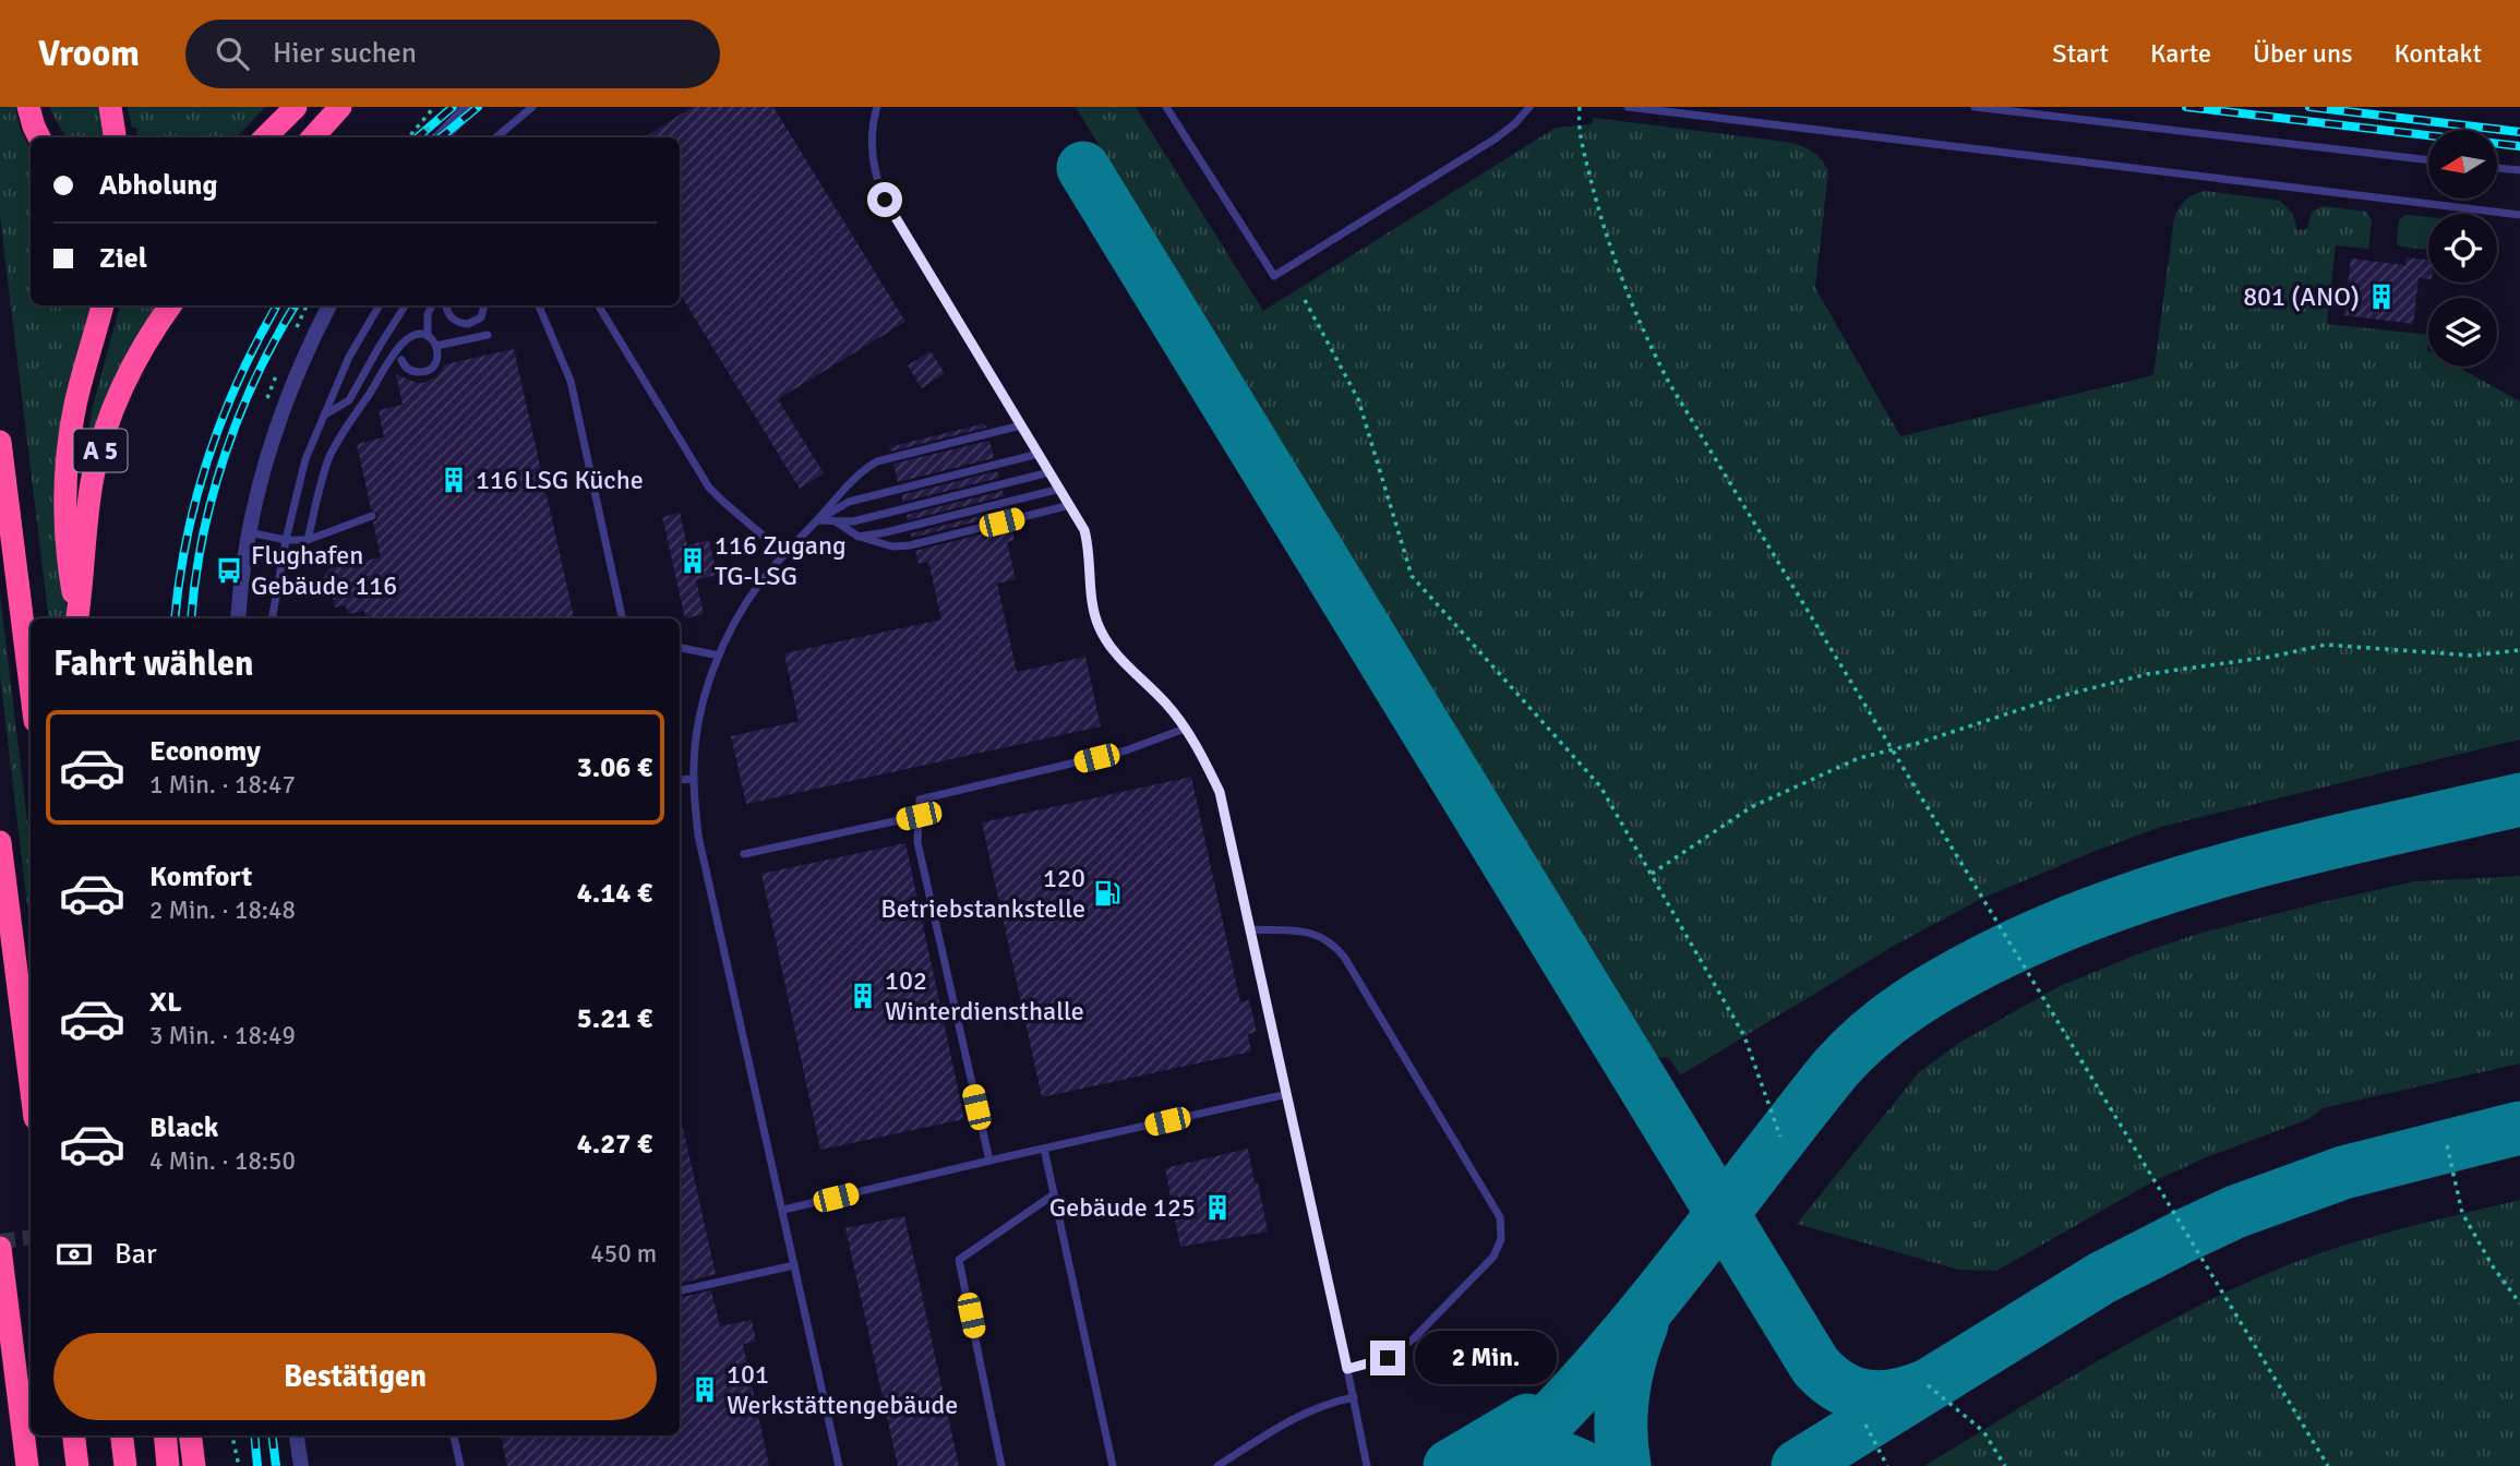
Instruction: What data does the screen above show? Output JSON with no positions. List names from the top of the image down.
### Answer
{
  "streets": {
    "highway": ["A 5"]
  },
  "places": {
    "building": [
      "801 (ANO)",
      "116 LSG Küche",
      "116 Zugang TG-LSG",
      "102 Winterdiensthalle",
      "Gebäude 125",
      "101 Werkstättengebäude"
    ],
    "bus stop": ["Flughafen Gebäude 116"],
    "fuel station": ["120 Betriebstankstelle"]
  },
  "north": "left",
  "page": {
    "header": "Vroom",
    "search": "Hier suchen",
    "nav": [
      "Start",
      "Karte",
      "Über uns",
      "Kontakt"
    ],
    "banner": ["Abholung", "Ziel"],
    "heading": "Fahrt wählen",
    "list": [
      {
        "name": "Economy",
        "note": "1 Min. · 18:47",
        "value": "3.06 €"
      },
      {
        "name": "Komfort",
        "note": "2 Min. · 18:48",
        "value": "4.14 €"
      },
      {
        "name": "XL",
        "note": "3 Min. · 18:49",
        "value": "5.21 €"
      },
      {
        "name": "Black",
        "note": "4 Min. · 18:50",
        "value": "4.27 €"
      }
    ],
    "pay": ["Bar", "450 m"],
    "buttons": "Bestätigen",
    "bubble": "2 Min."
  }
}
